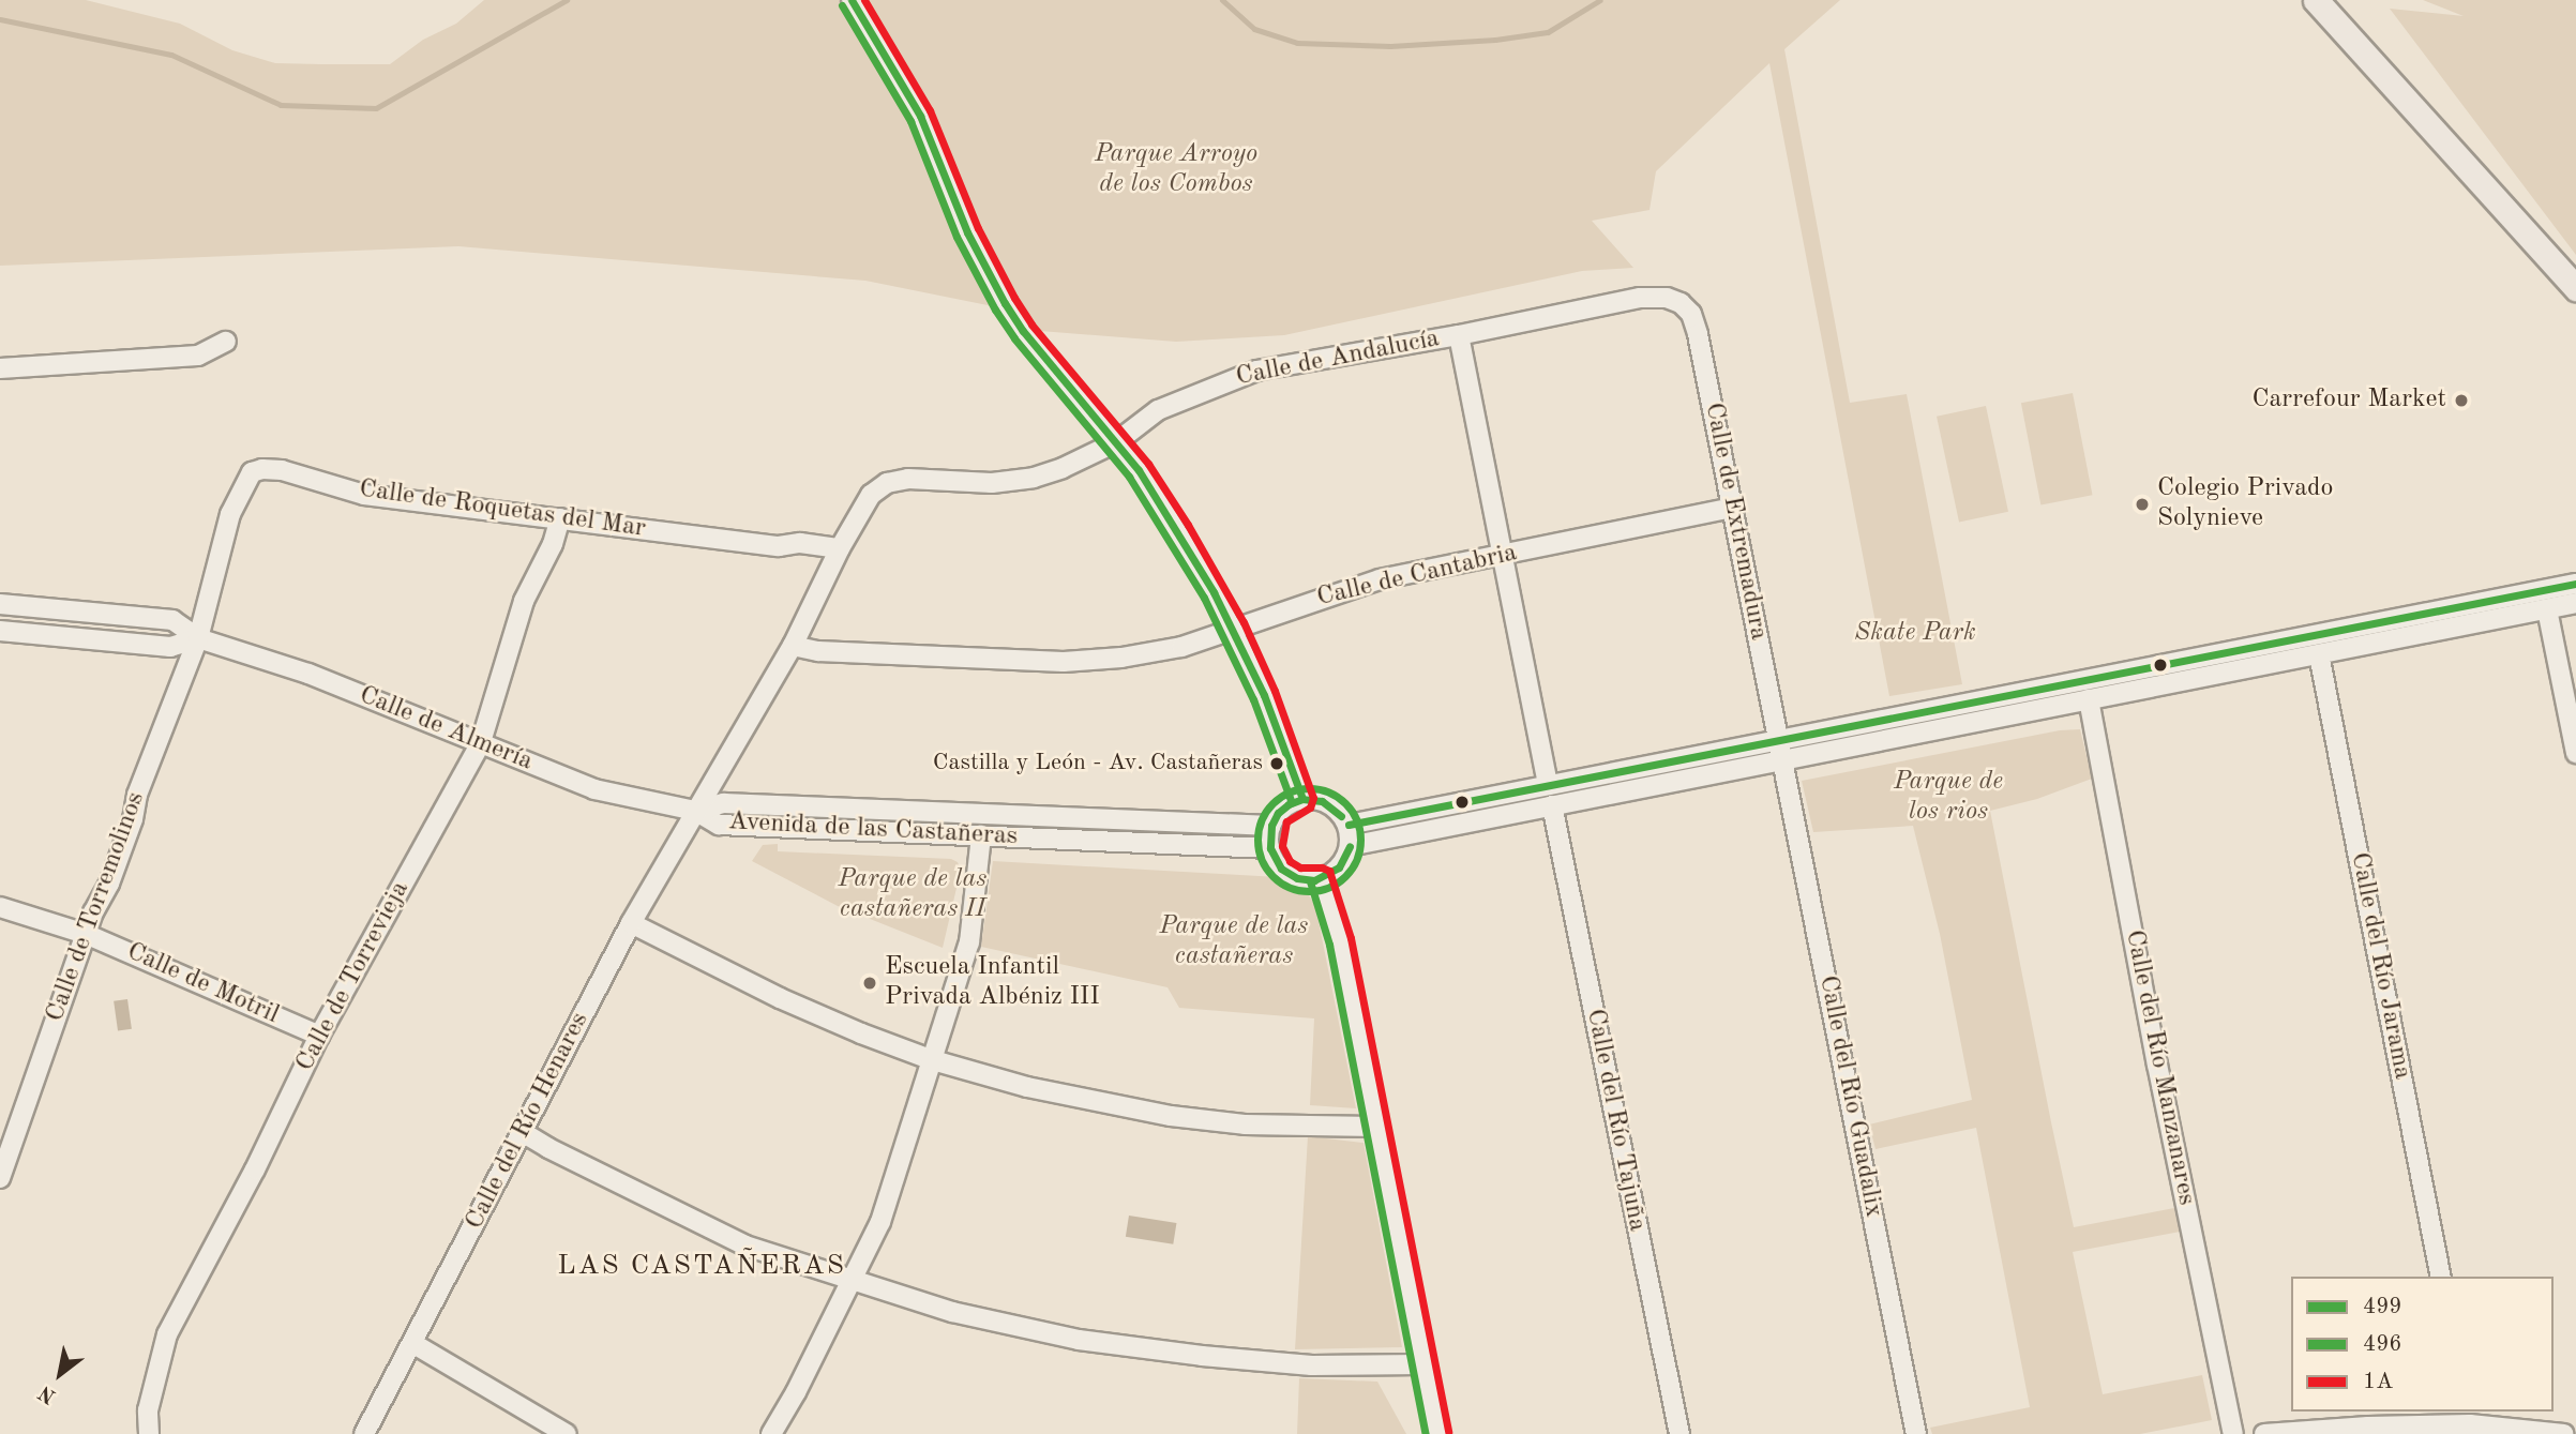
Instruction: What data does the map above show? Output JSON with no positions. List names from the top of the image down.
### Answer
{
  "streets": {
    "street": [
      "Calle de Andalucía",
      "Calle de Roquetas del Mar",
      "Calle de Extremadura",
      "Calle de Cantabria",
      "Calle de Almería",
      "Avenida de las Castañeras",
      "Calle de Torremolinos",
      "Calle del Río Jarama",
      "Calle de Torrevieja",
      "Calle de Motril",
      "Calle del Río Manzanares",
      "Calle del Río Guadalix",
      "Calle del Río Tajuña",
      "Calle del Río Henares"
    ]
  },
  "crossings": [
    ["Calle de Andalucía", "Calle de Roquetas del Mar"],
    ["Calle de Andalucía", "Calle de Extremadura"],
    ["Calle de Andalucía", "Calle de Cantabria"],
    ["Calle de Andalucía", "Calle del Río Henares"],
    ["Calle de Roquetas del Mar", "Calle de Almería"],
    ["Calle de Roquetas del Mar", "Calle de Torremolinos"],
    ["Calle de Roquetas del Mar", "Calle de Torrevieja"],
    ["Calle de Extremadura", "Calle de Cantabria"],
    ["Calle de Extremadura", "Calle del Río Guadalix"],
    ["Calle de Cantabria", "Calle del Río Henares"],
    ["Calle de Almería", "Avenida de las Castañeras"],
    ["Calle de Almería", "Calle de Torremolinos"],
    ["Calle de Almería", "Calle de Torrevieja"],
    ["Calle de Almería", "Calle del Río Henares"],
    ["Avenida de las Castañeras", "Calle del Río Henares"],
    ["Calle de Torremolinos", "Calle de Motril"],
    ["Calle de Torrevieja", "Calle de Motril"]
  ],
  "districts": ["LAS CASTAÑERAS"],
  "parks": [
    "Parque Arroyo de los Combos",
    "Skate Park",
    "Parque de los rios",
    "Parque de las castañeras II",
    "Parque de las castañeras"
  ],
  "places": [
    "Carrefour Market",
    "Colegio Privado Solynieve",
    "Castilla y León - Av. Castañeras",
    "Escuela Infantil Privada Albéniz III"
  ],
  "lines": ["transit line 499", "transit line 1A", "transit line 496"],
  "legend": ["499", "496", "1A"],
  "north": "bottom left"
}
